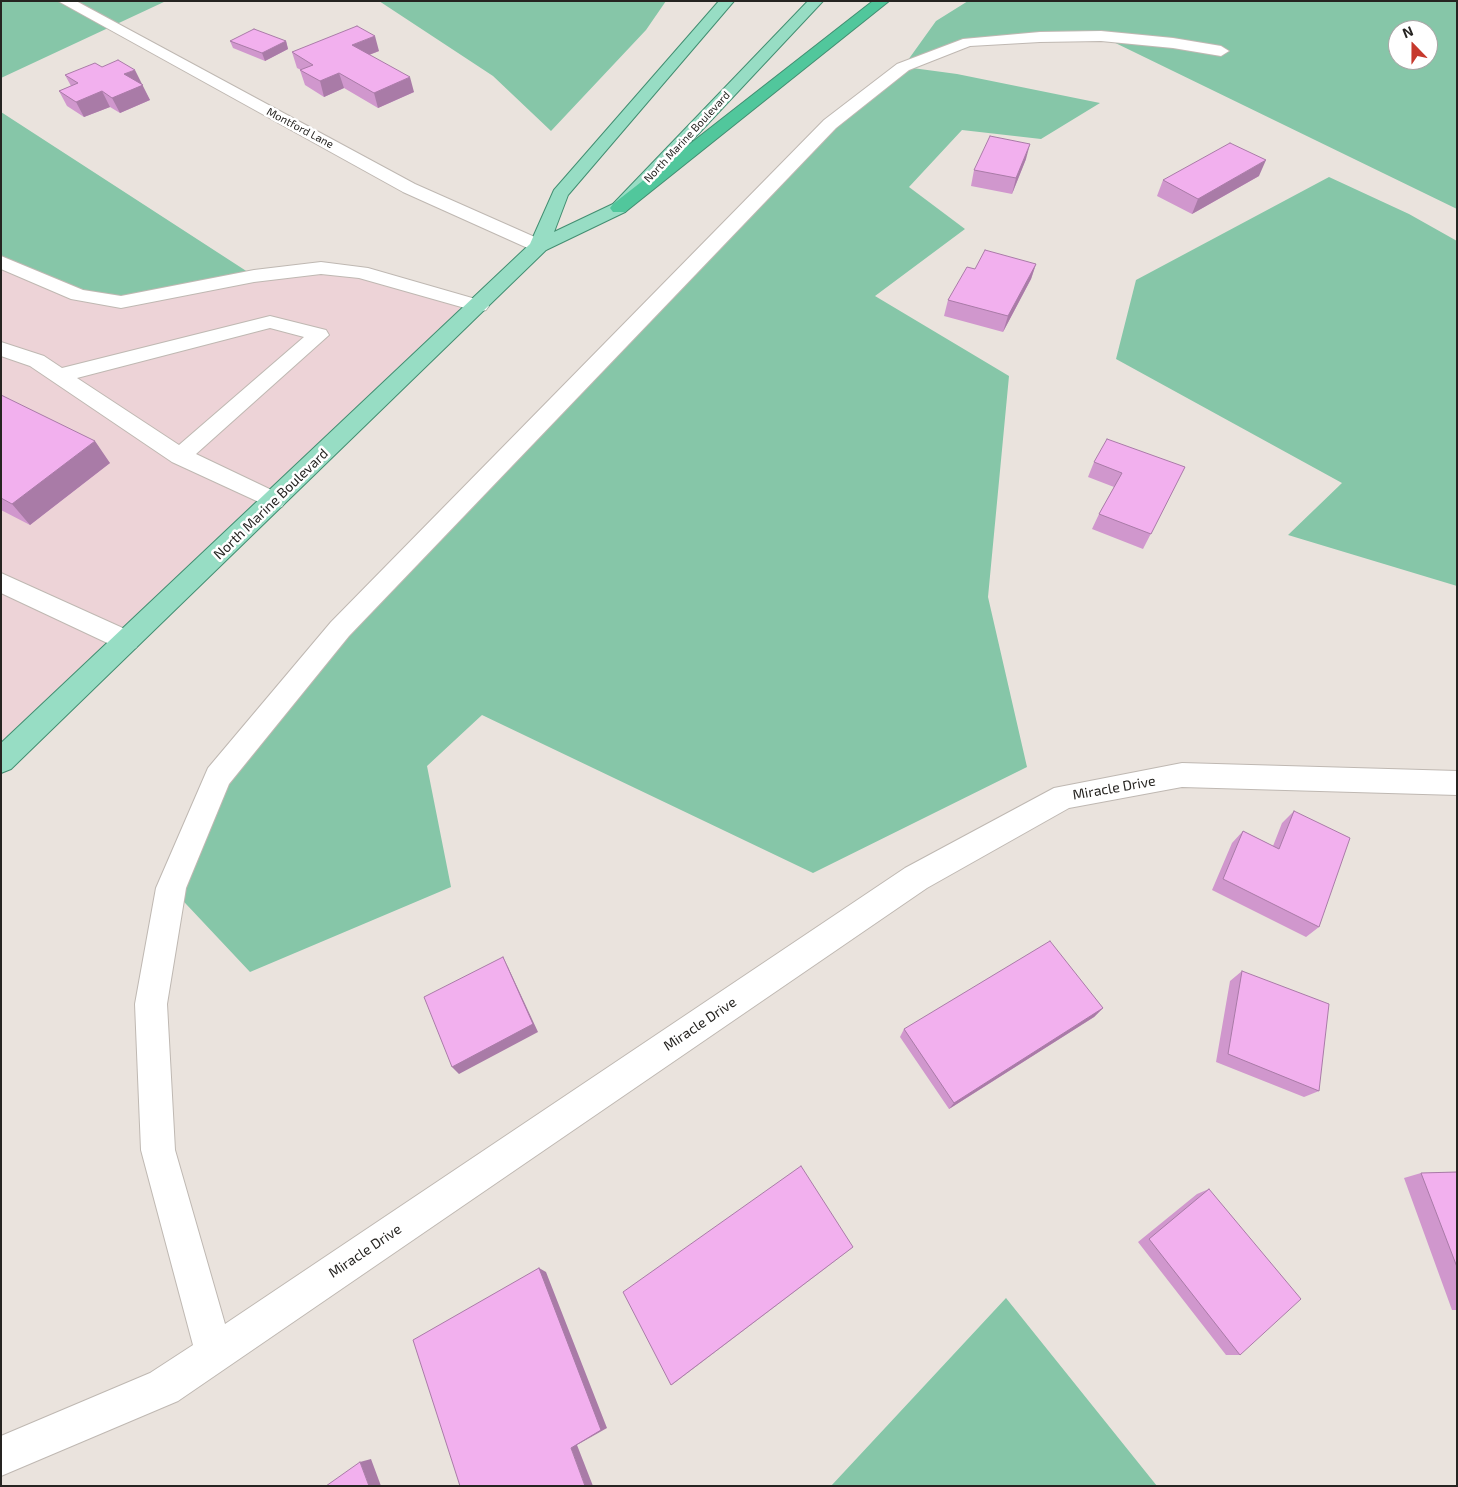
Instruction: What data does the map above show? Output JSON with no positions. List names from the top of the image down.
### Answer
{
  "streets": {
    "main road": ["North Marine Boulevard"],
    "street": ["Montford Lane", "Miracle Drive"]
  },
  "crossings": [
    ["Montford Lane", "North Marine Boulevard"]
  ],
  "north": "top"
}
